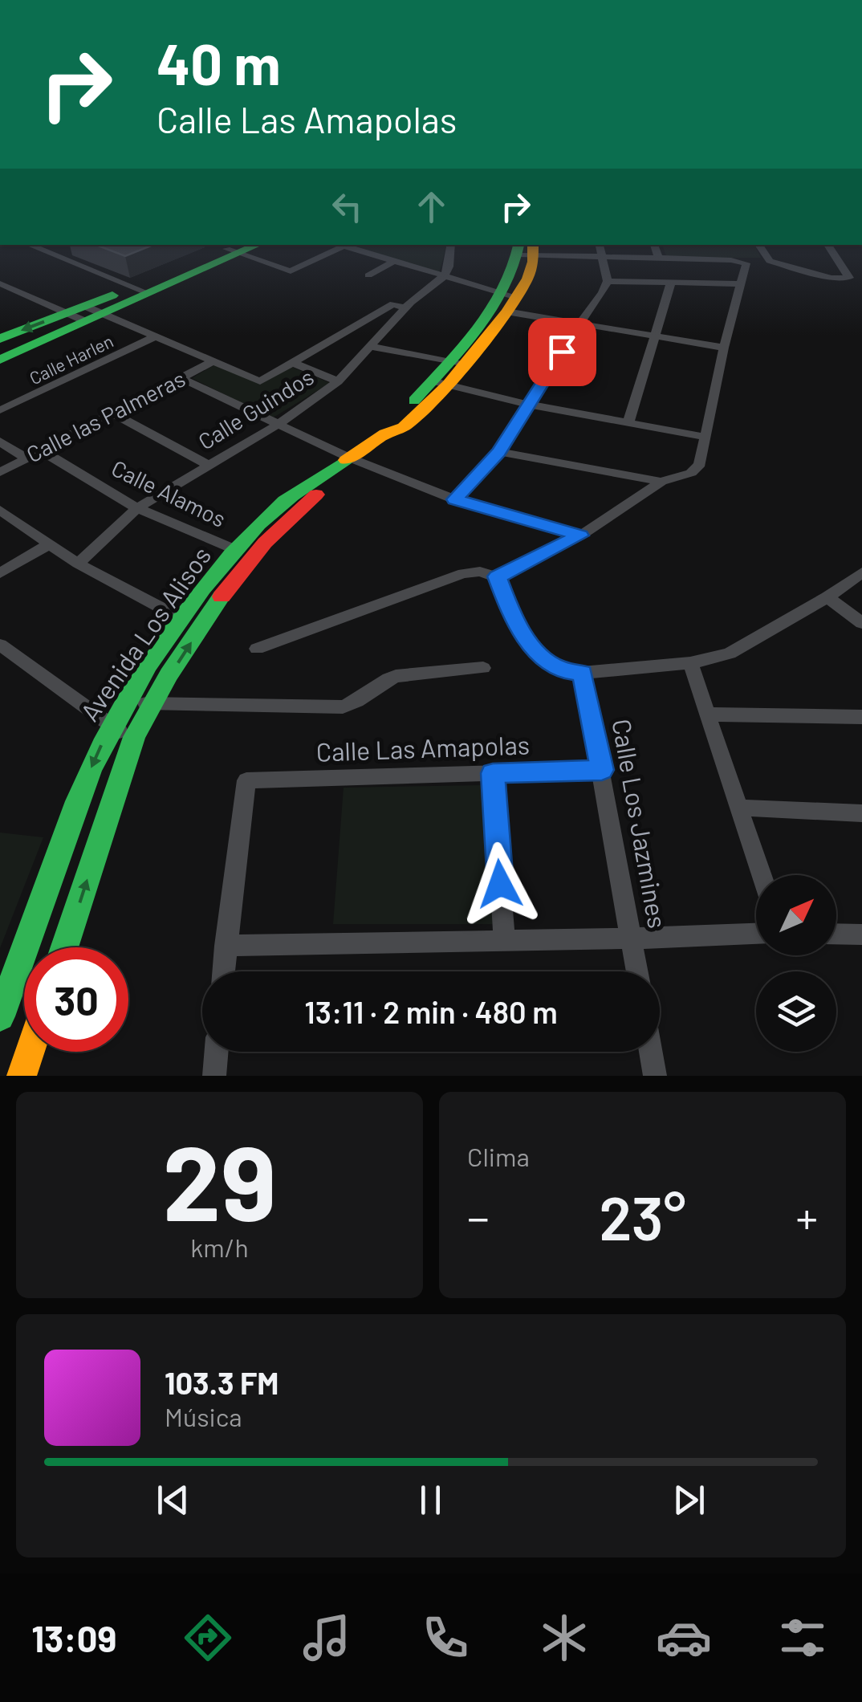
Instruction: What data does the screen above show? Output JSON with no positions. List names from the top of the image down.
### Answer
{
  "streets": {
    "street": [
      "Calle Harlen",
      "Calle Guindos",
      "Calle las Palmeras",
      "Calle Alamos",
      "Avenida Los Alisos",
      "Calle Las Amapolas",
      "Calle Los Jazmines"
    ]
  },
  "crossings": [
    ["Calle Guindos", "Calle Alamos"],
    ["Calle las Palmeras", "Calle Alamos"],
    ["Calle Alamos", "Avenida Los Alisos"],
    ["Calle Las Amapolas", "Calle Los Jazmines"]
  ],
  "north": "top right",
  "page": {
    "turn": ["40 m", "Calle Las Amapolas"],
    "limit": "30",
    "trip": "13:11 · 2 min · 480 m",
    "tile": [
      ["29", "km/h"],
      "Clima"
    ],
    "heat": ["−", "23°", "+"],
    "song": ["103.3 FM", "Música"],
    "tabs": "13:09"
  }
}
